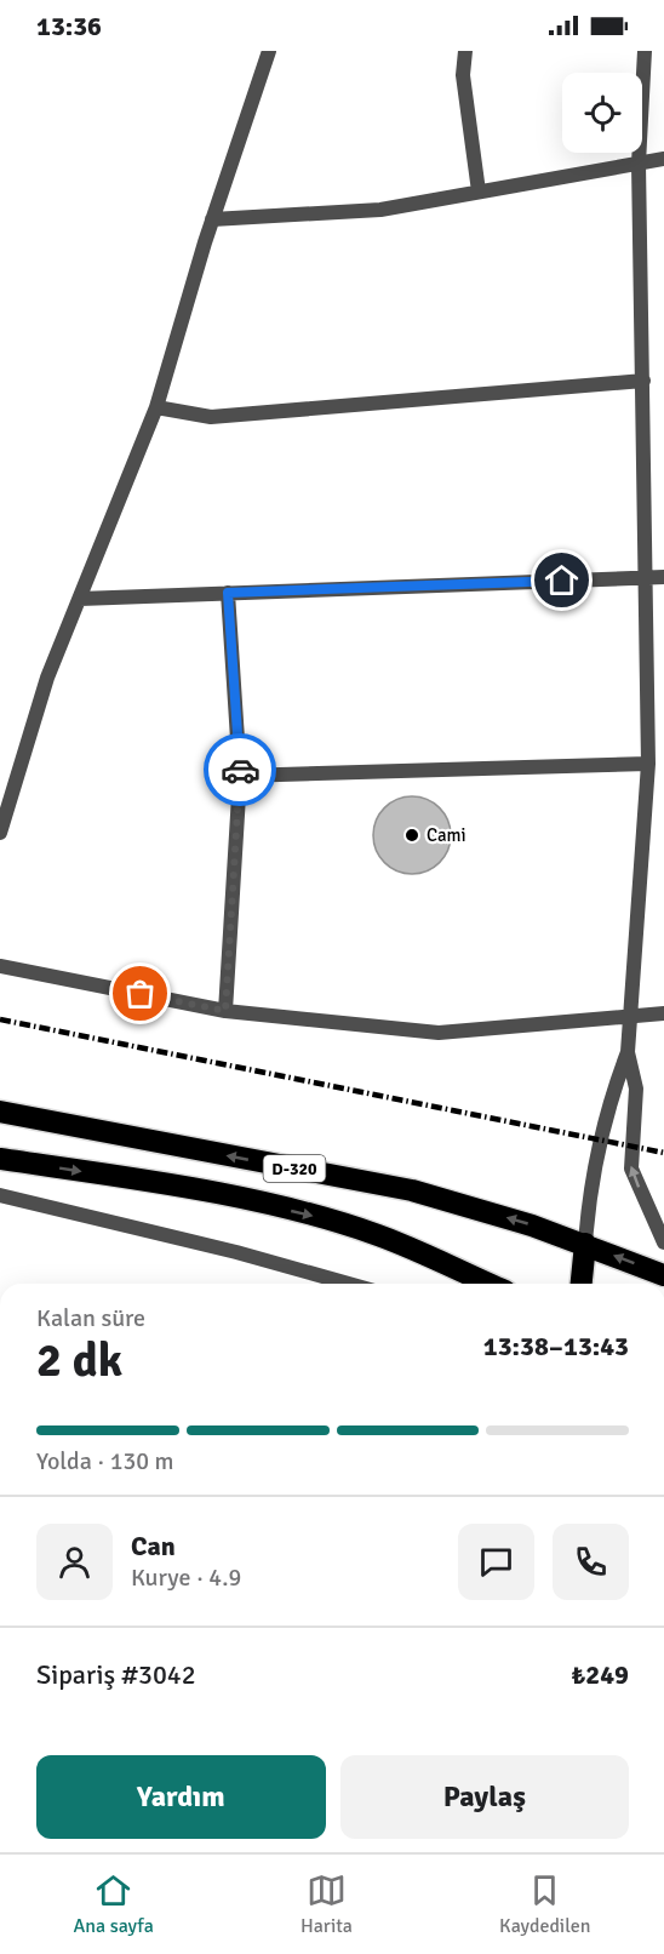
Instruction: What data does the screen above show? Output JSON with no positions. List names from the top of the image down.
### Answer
{
  "streets": {
    "highway": ["D-320"]
  },
  "places": ["Cami"],
  "page": {
    "status": "13:36",
    "heading": ["2 dk", "Kalan süre", "13:38–13:43"],
    "panel": [
      "Can",
      "Kurye · 4.9",
      "Sipariş #3042",
      "₺249"
    ],
    "bar": "Yolda · 130 m",
    "buttons": ["Yardım", "Paylaş"],
    "tabs": ["Ana sayfa", "Harita", "Kaydedilen"]
  }
}
